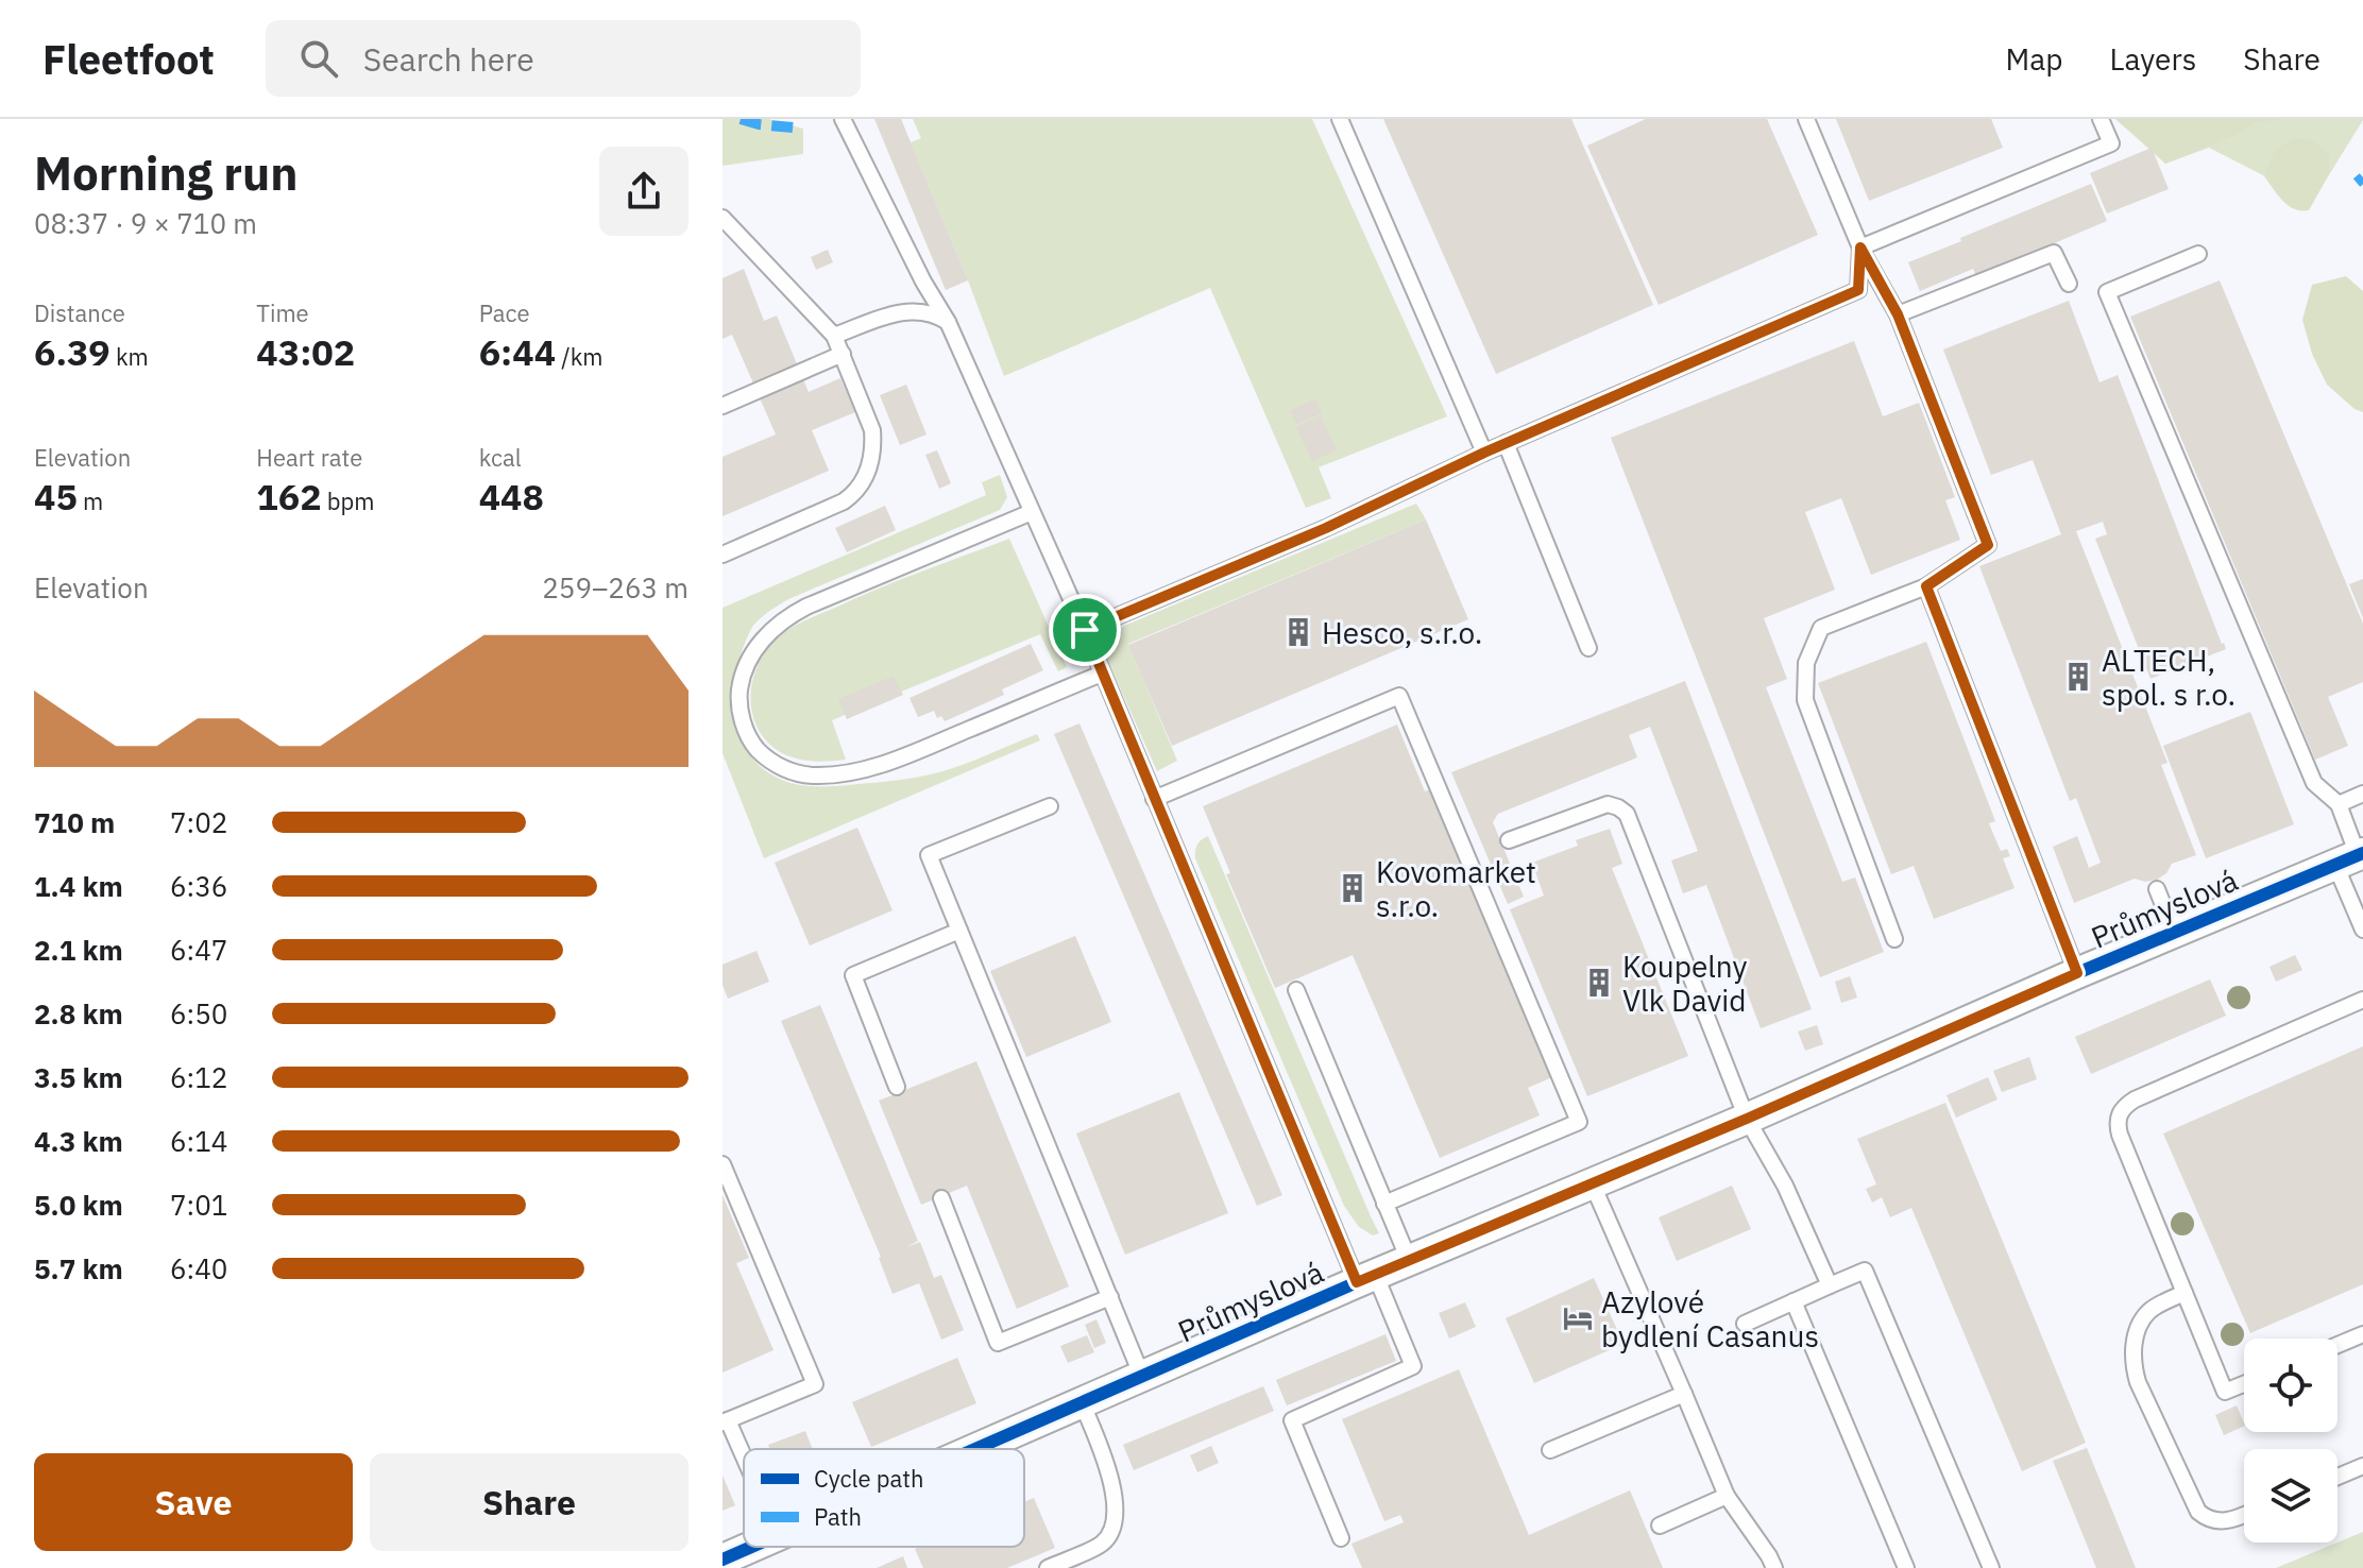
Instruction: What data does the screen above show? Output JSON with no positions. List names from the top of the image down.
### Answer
{
  "streets": {
    "street": ["Průmyslová"]
  },
  "places": {
    "building": [
      "Hesco, s.r.o.",
      "ALTECH, spol. s r.o.",
      "Kovomarket s.r.o.",
      "Koupelny Vlk David"
    ],
    "hotel": ["Azylové bydlení Casanus"]
  },
  "legend": ["Cycle path", "Path"],
  "page": {
    "header": "Fleetfoot",
    "search": "Search here",
    "nav": ["Map", "Layers", "Share"],
    "heading": ["Morning run", "08:37 · 9 × 710 m"],
    "stats": [
      ["Distance", "6.39 km"],
      ["Time", "43:02"],
      ["Pace", "6:44 /km"],
      ["Elevation", "45 m"],
      ["Heart rate", "162 bpm"],
      ["kcal", "448"]
    ],
    "chart": ["Elevation", "259–263 m"],
    "list": [
      {
        "name": "710 m",
        "note": "7:02"
      },
      {
        "name": "1.4 km",
        "note": "6:36"
      },
      {
        "name": "2.1 km",
        "note": "6:47"
      },
      {
        "name": "2.8 km",
        "note": "6:50"
      },
      {
        "name": "3.5 km",
        "note": "6:12"
      },
      {
        "name": "4.3 km",
        "note": "6:14"
      },
      {
        "name": "5.0 km",
        "note": "7:01"
      },
      {
        "name": "5.7 km",
        "note": "6:40"
      }
    ],
    "buttons": ["Save", "Share"]
  }
}
